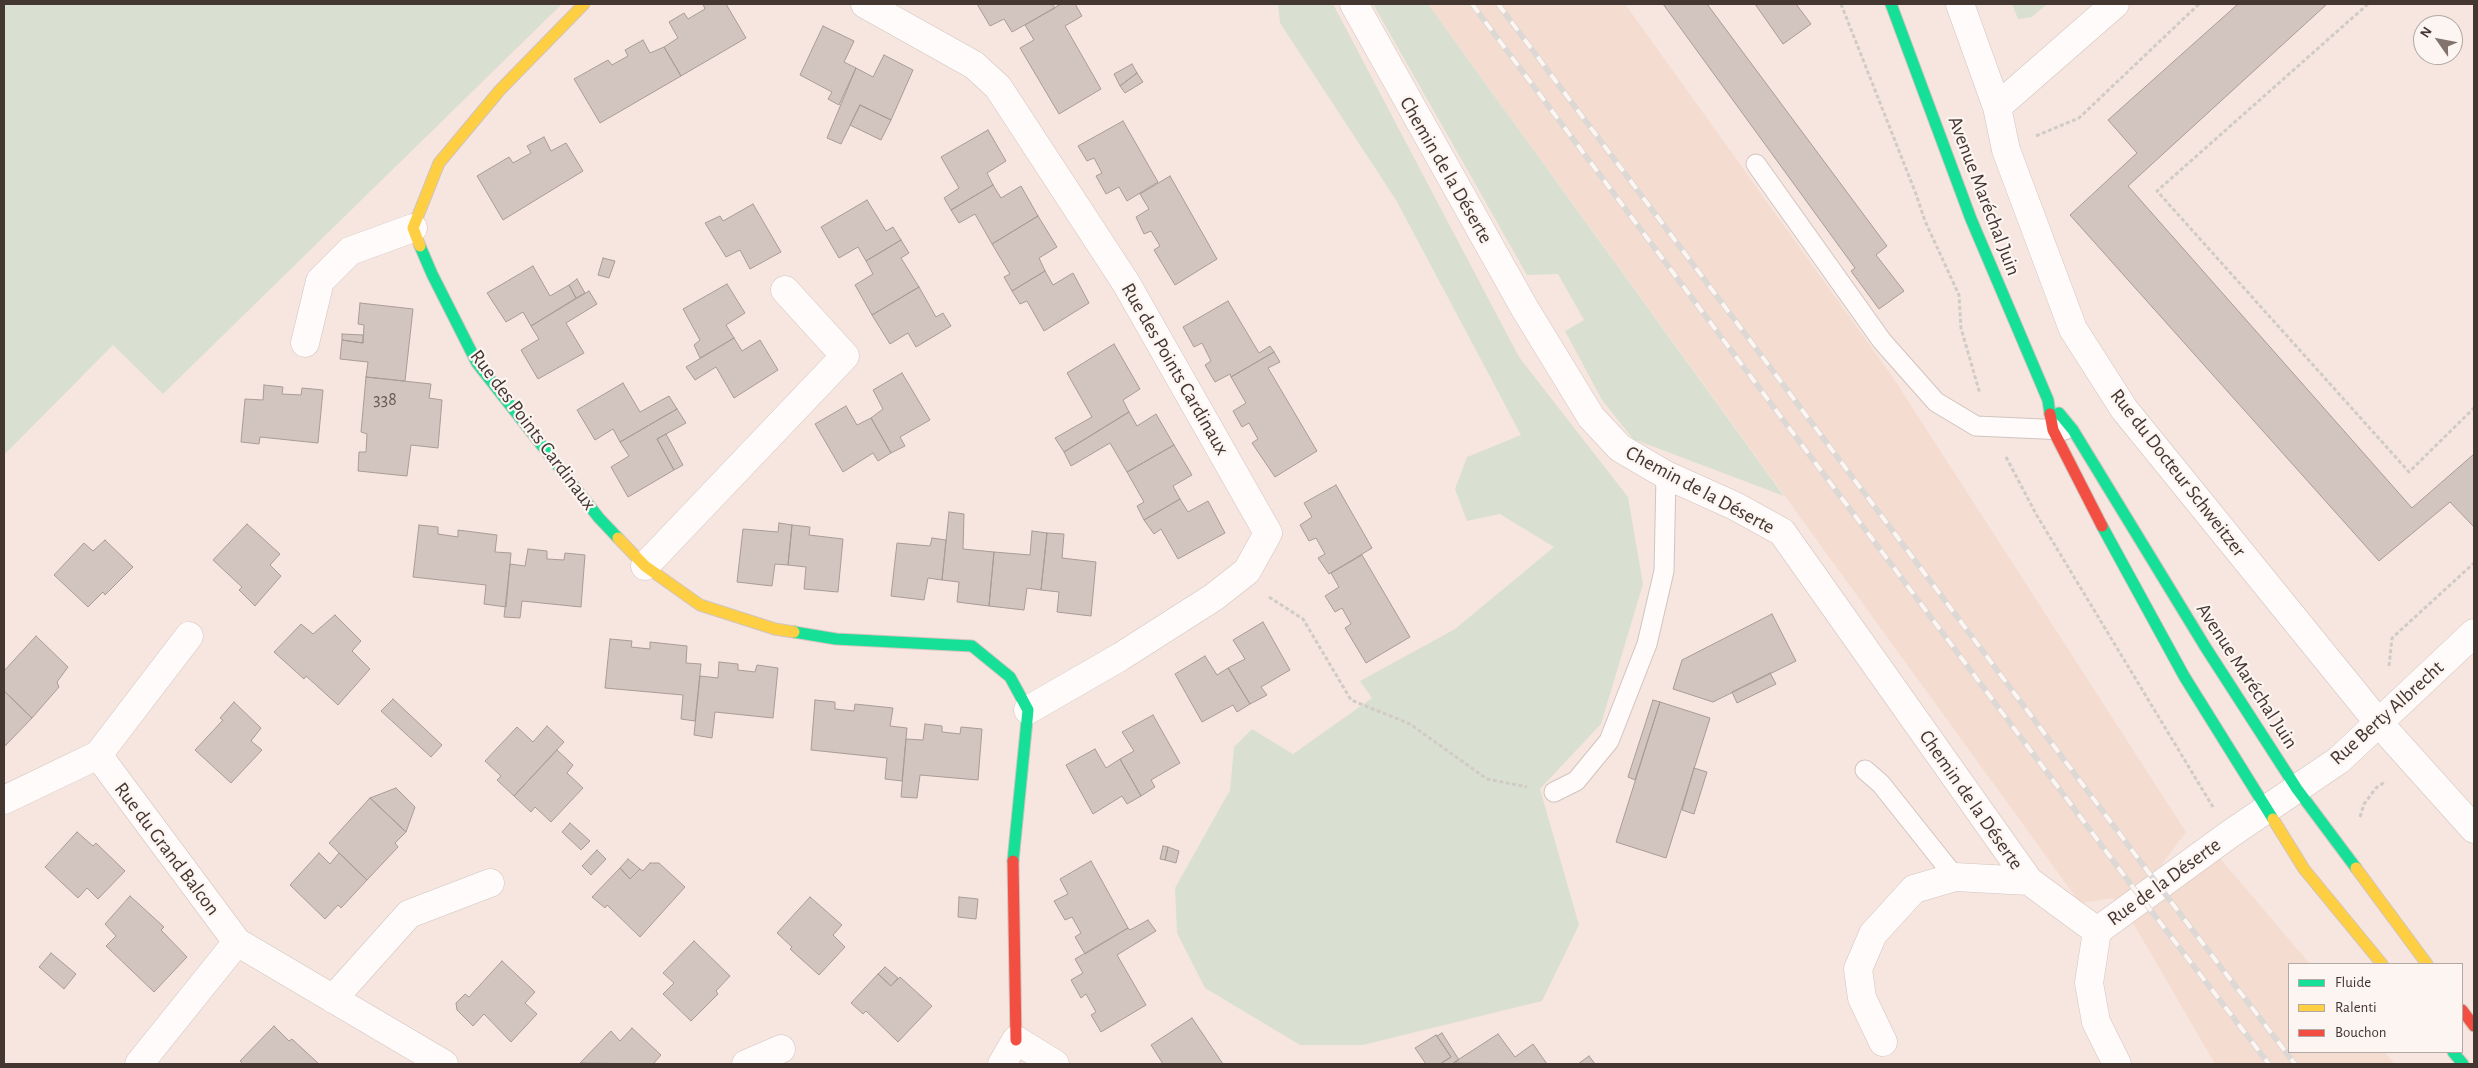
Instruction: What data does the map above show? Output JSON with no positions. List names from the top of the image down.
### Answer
{
  "streets": {
    "main road": ["Avenue Maréchal Juin", "Rue des Points Cardinaux"],
    "street": [
      "Chemin de la Déserte",
      "Rue du Docteur Schweitzer",
      "Rue Berty Albrecht",
      "Rue du Grand Balcon",
      "Rue de la Déserte"
    ]
  },
  "crossings": [
    ["Chemin de la Déserte", "Rue de la Déserte"],
    ["Avenue Maréchal Juin", "Rue Berty Albrecht"],
    ["Avenue Maréchal Juin", "Rue de la Déserte"],
    ["Rue du Docteur Schweitzer", "Rue Berty Albrecht"],
    ["Rue Berty Albrecht", "Rue de la Déserte"]
  ],
  "house_numbers": ["338"],
  "legend": ["Fluide", "Ralenti", "Bouchon"],
  "north": "top left"
}
